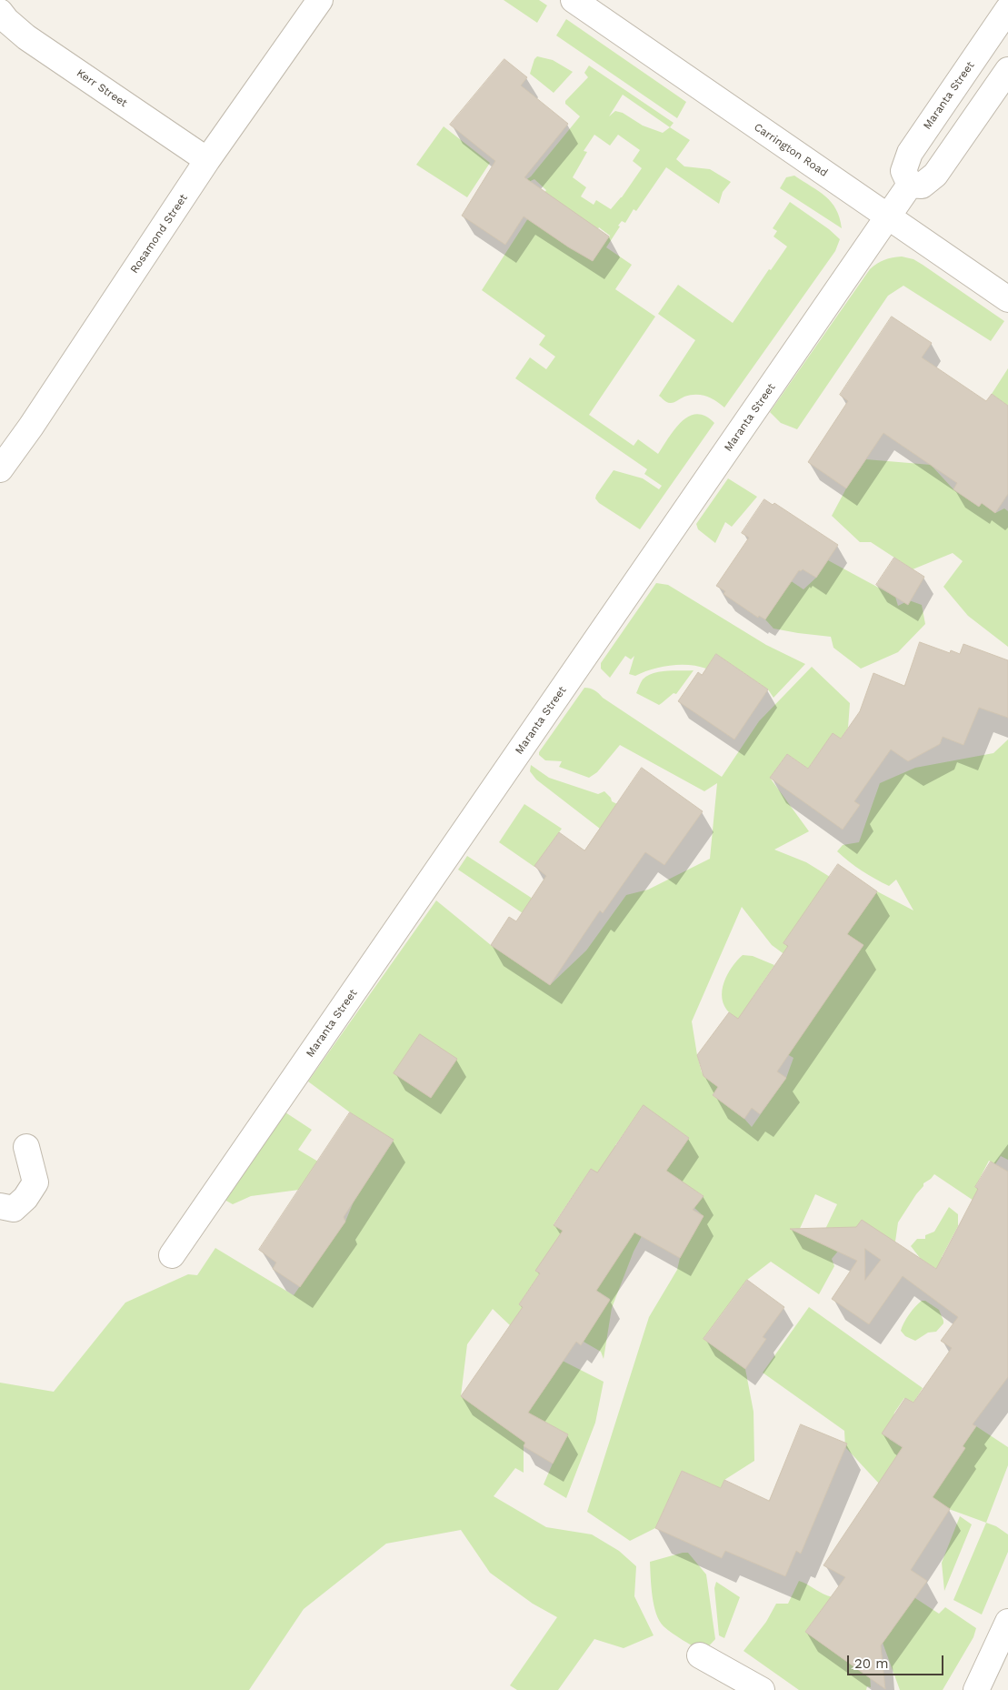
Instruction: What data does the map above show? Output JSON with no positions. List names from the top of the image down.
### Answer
{
  "streets": {
    "street": [
      "Kerr Street",
      "Maranta Street",
      "Carrington Road",
      "Rosamond Street"
    ]
  },
  "crossings": [
    ["Kerr Street", "Rosamond Street"],
    ["Maranta Street", "Carrington Road"]
  ],
  "scale_bar": "20 m"
}
